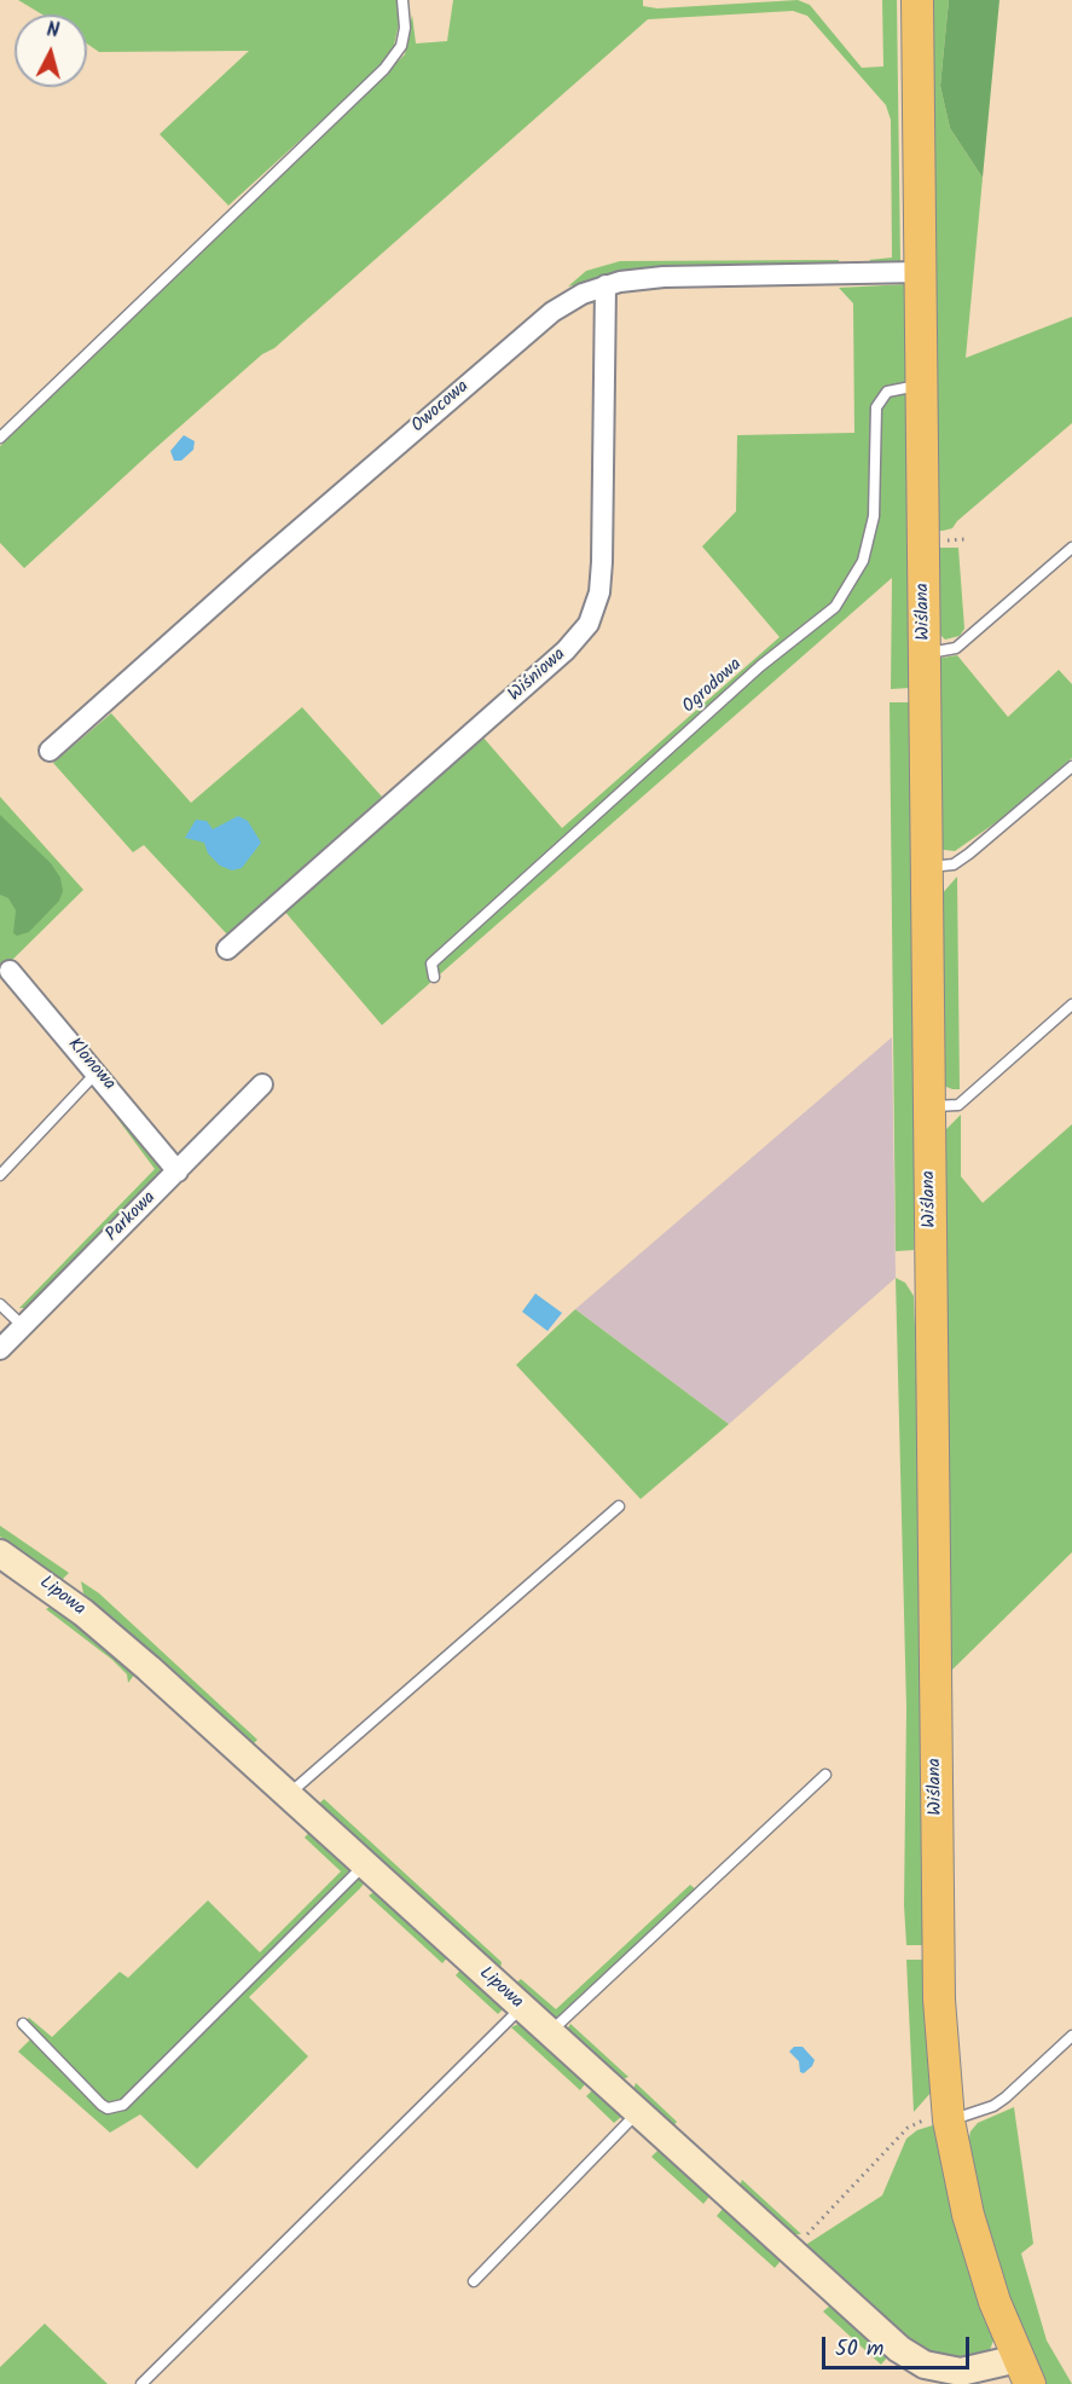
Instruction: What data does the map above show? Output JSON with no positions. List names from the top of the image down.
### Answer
{
  "streets": {
    "main road": ["Wiślana"],
    "street": [
      "Owocowa",
      "Wiśniowa",
      "Klonowa",
      "Parkowa",
      "Lipowa"
    ],
    "lane": ["Ogrodowa"]
  },
  "crossings": [
    ["Owocowa", "Wiślana"],
    ["Owocowa", "Wiśniowa"],
    ["Wiślana", "Ogrodowa"],
    ["Wiślana", "Lipowa"],
    ["Klonowa", "Parkowa"]
  ],
  "scale_bar": "50 m",
  "north": "top"
}
